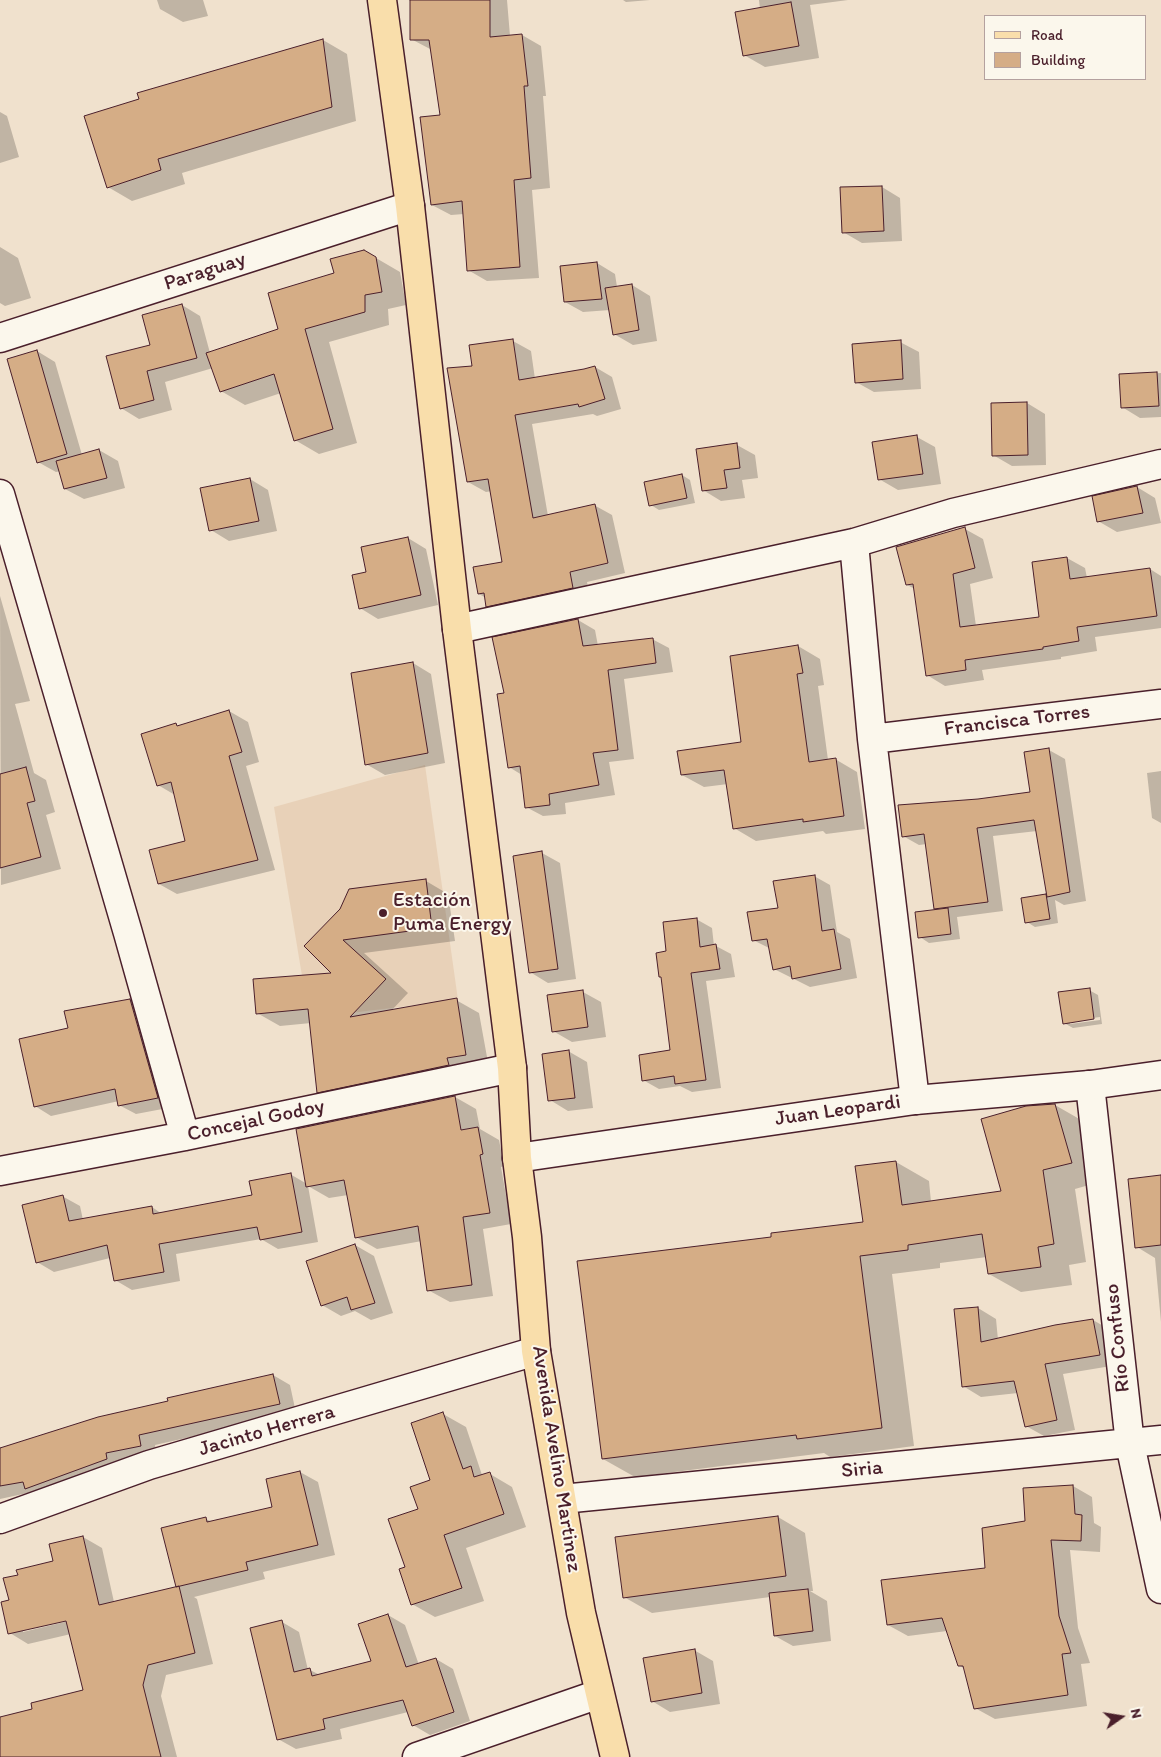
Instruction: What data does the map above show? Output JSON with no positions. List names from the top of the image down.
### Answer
{
  "streets": {
    "main road": ["Avenida Avelino Martinez"],
    "street": [
      "Paraguay",
      "Francisca Torres",
      "Juan Leopardi",
      "Concejal Godoy",
      "Río Confuso",
      "Jacinto Herrera",
      "Siria"
    ]
  },
  "crossings": [
    ["Paraguay", "Avenida Avelino Martinez"],
    ["Juan Leopardi", "Río Confuso"],
    ["Juan Leopardi", "Avenida Avelino Martinez"],
    ["Concejal Godoy", "Avenida Avelino Martinez"],
    ["Río Confuso", "Siria"],
    ["Jacinto Herrera", "Avenida Avelino Martinez"],
    ["Avenida Avelino Martinez", "Siria"]
  ],
  "places": ["Estación Puma Energy"],
  "legend": ["Road", "Building"],
  "north": "right"
}
